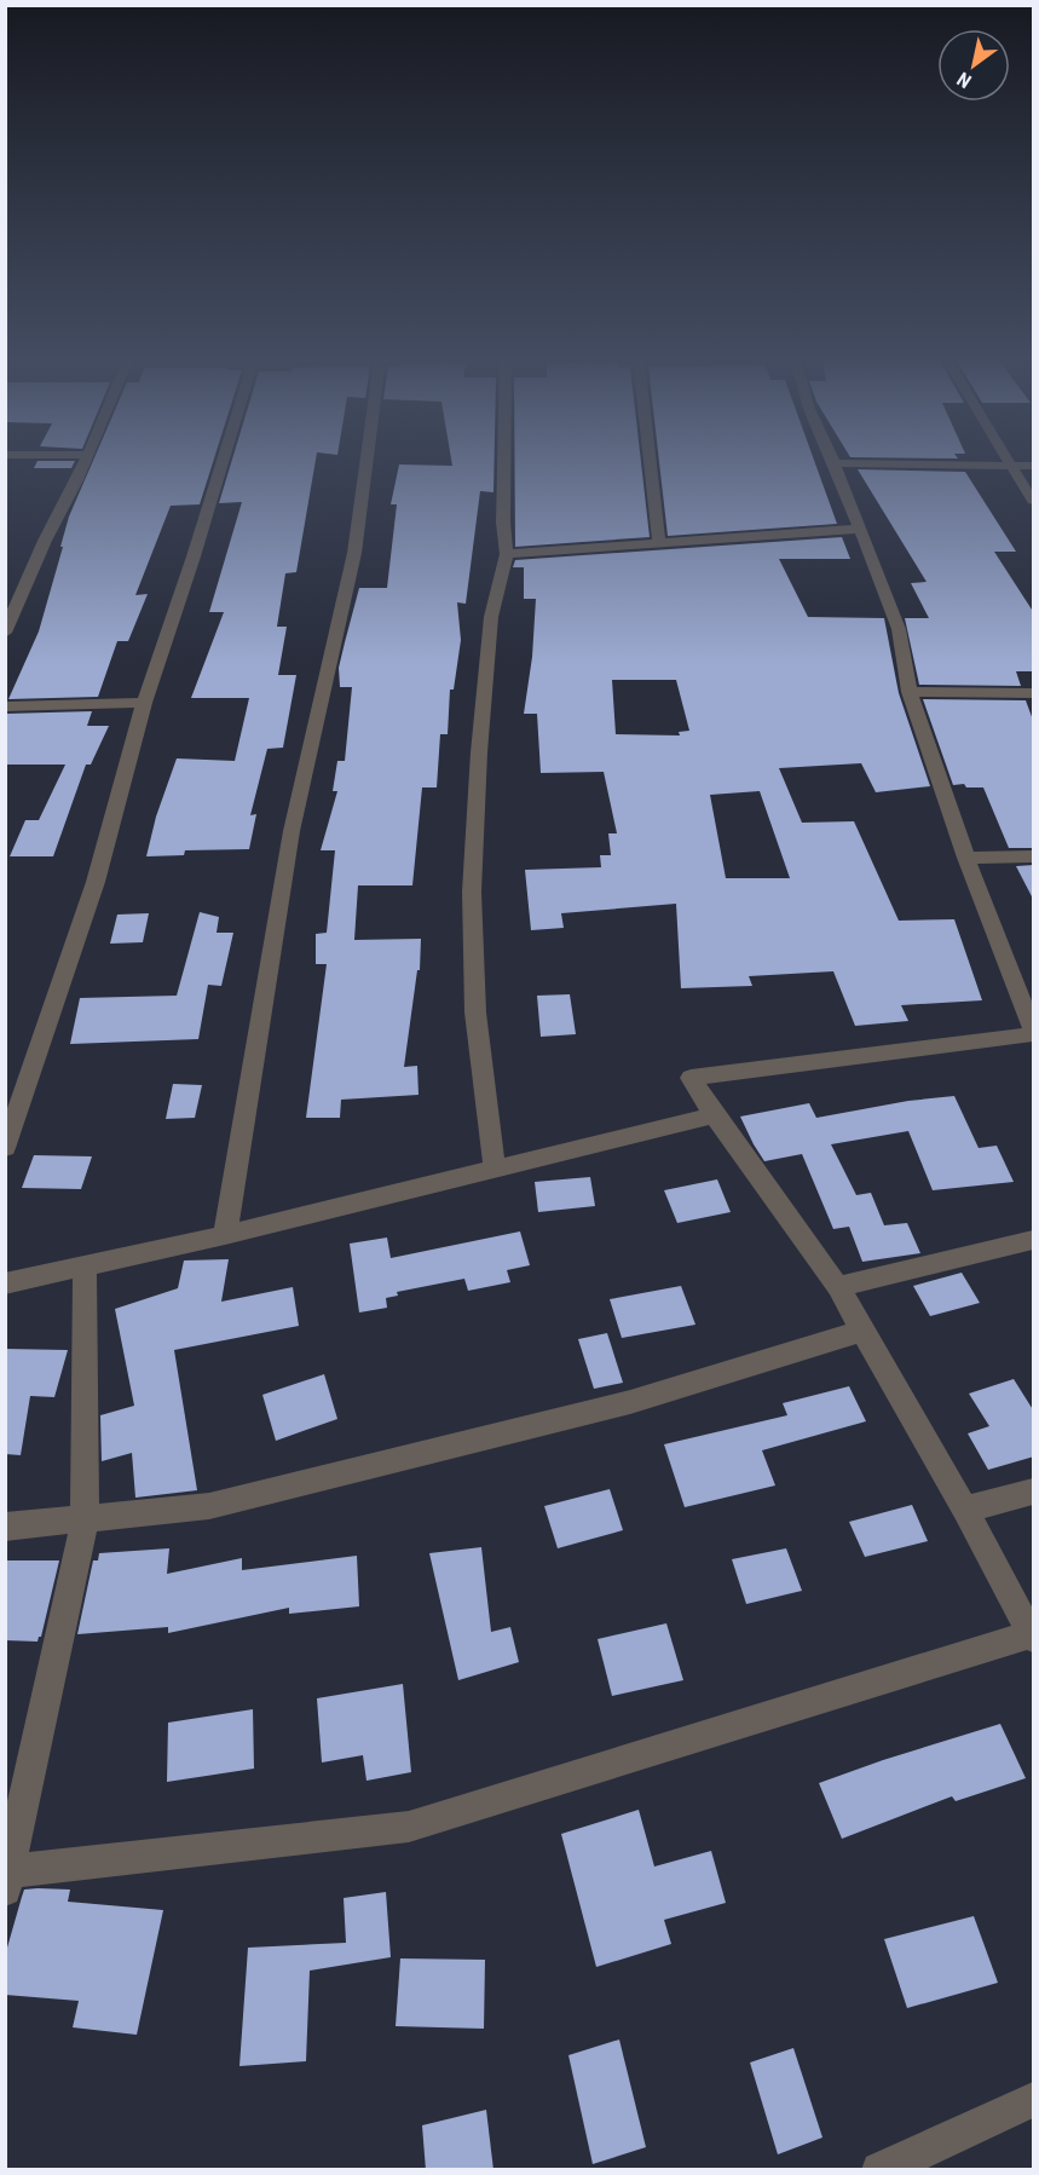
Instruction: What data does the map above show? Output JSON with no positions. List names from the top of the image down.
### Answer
{
  "north": "bottom left"
}
